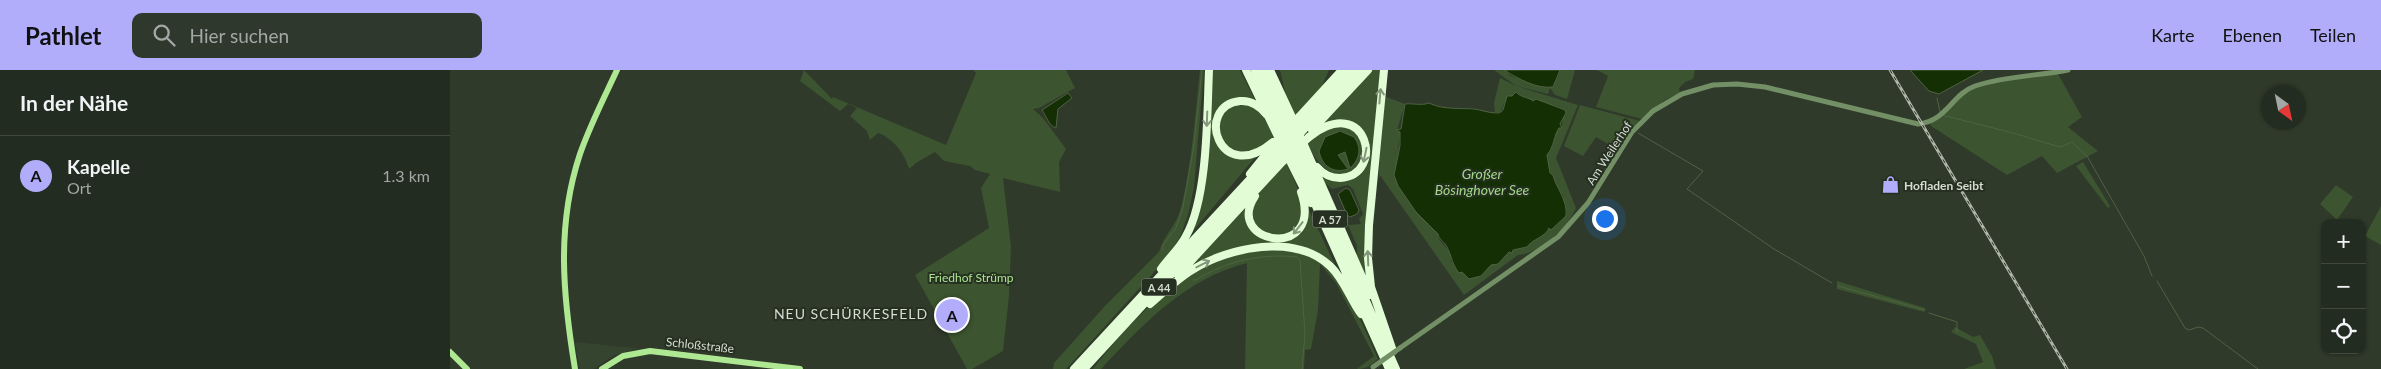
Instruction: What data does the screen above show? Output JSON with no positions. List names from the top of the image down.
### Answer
{
  "streets": {
    "highway": ["A 57", "A 44"],
    "main road": ["Schloßstraße"],
    "street": ["Am Weilerhof"]
  },
  "districts": ["NEU SCHÜRKESFELD"],
  "water": ["Großer Bösinghover See"],
  "parks": ["Friedhof Strümp"],
  "places": {
    "shop": ["Hofladen Seibt"]
  },
  "north": "bottom right",
  "page": {
    "header": "Pathlet",
    "search": "Hier suchen",
    "nav": ["Karte", "Ebenen", "Teilen"],
    "heading": "In der Nähe",
    "list": [
      {
        "mark": "A",
        "name": "Kapelle",
        "note": "Ort",
        "value": "1.3 km"
      }
    ],
    "map_buttons": ["+", "−"],
    "pins": "A"
  }
}
